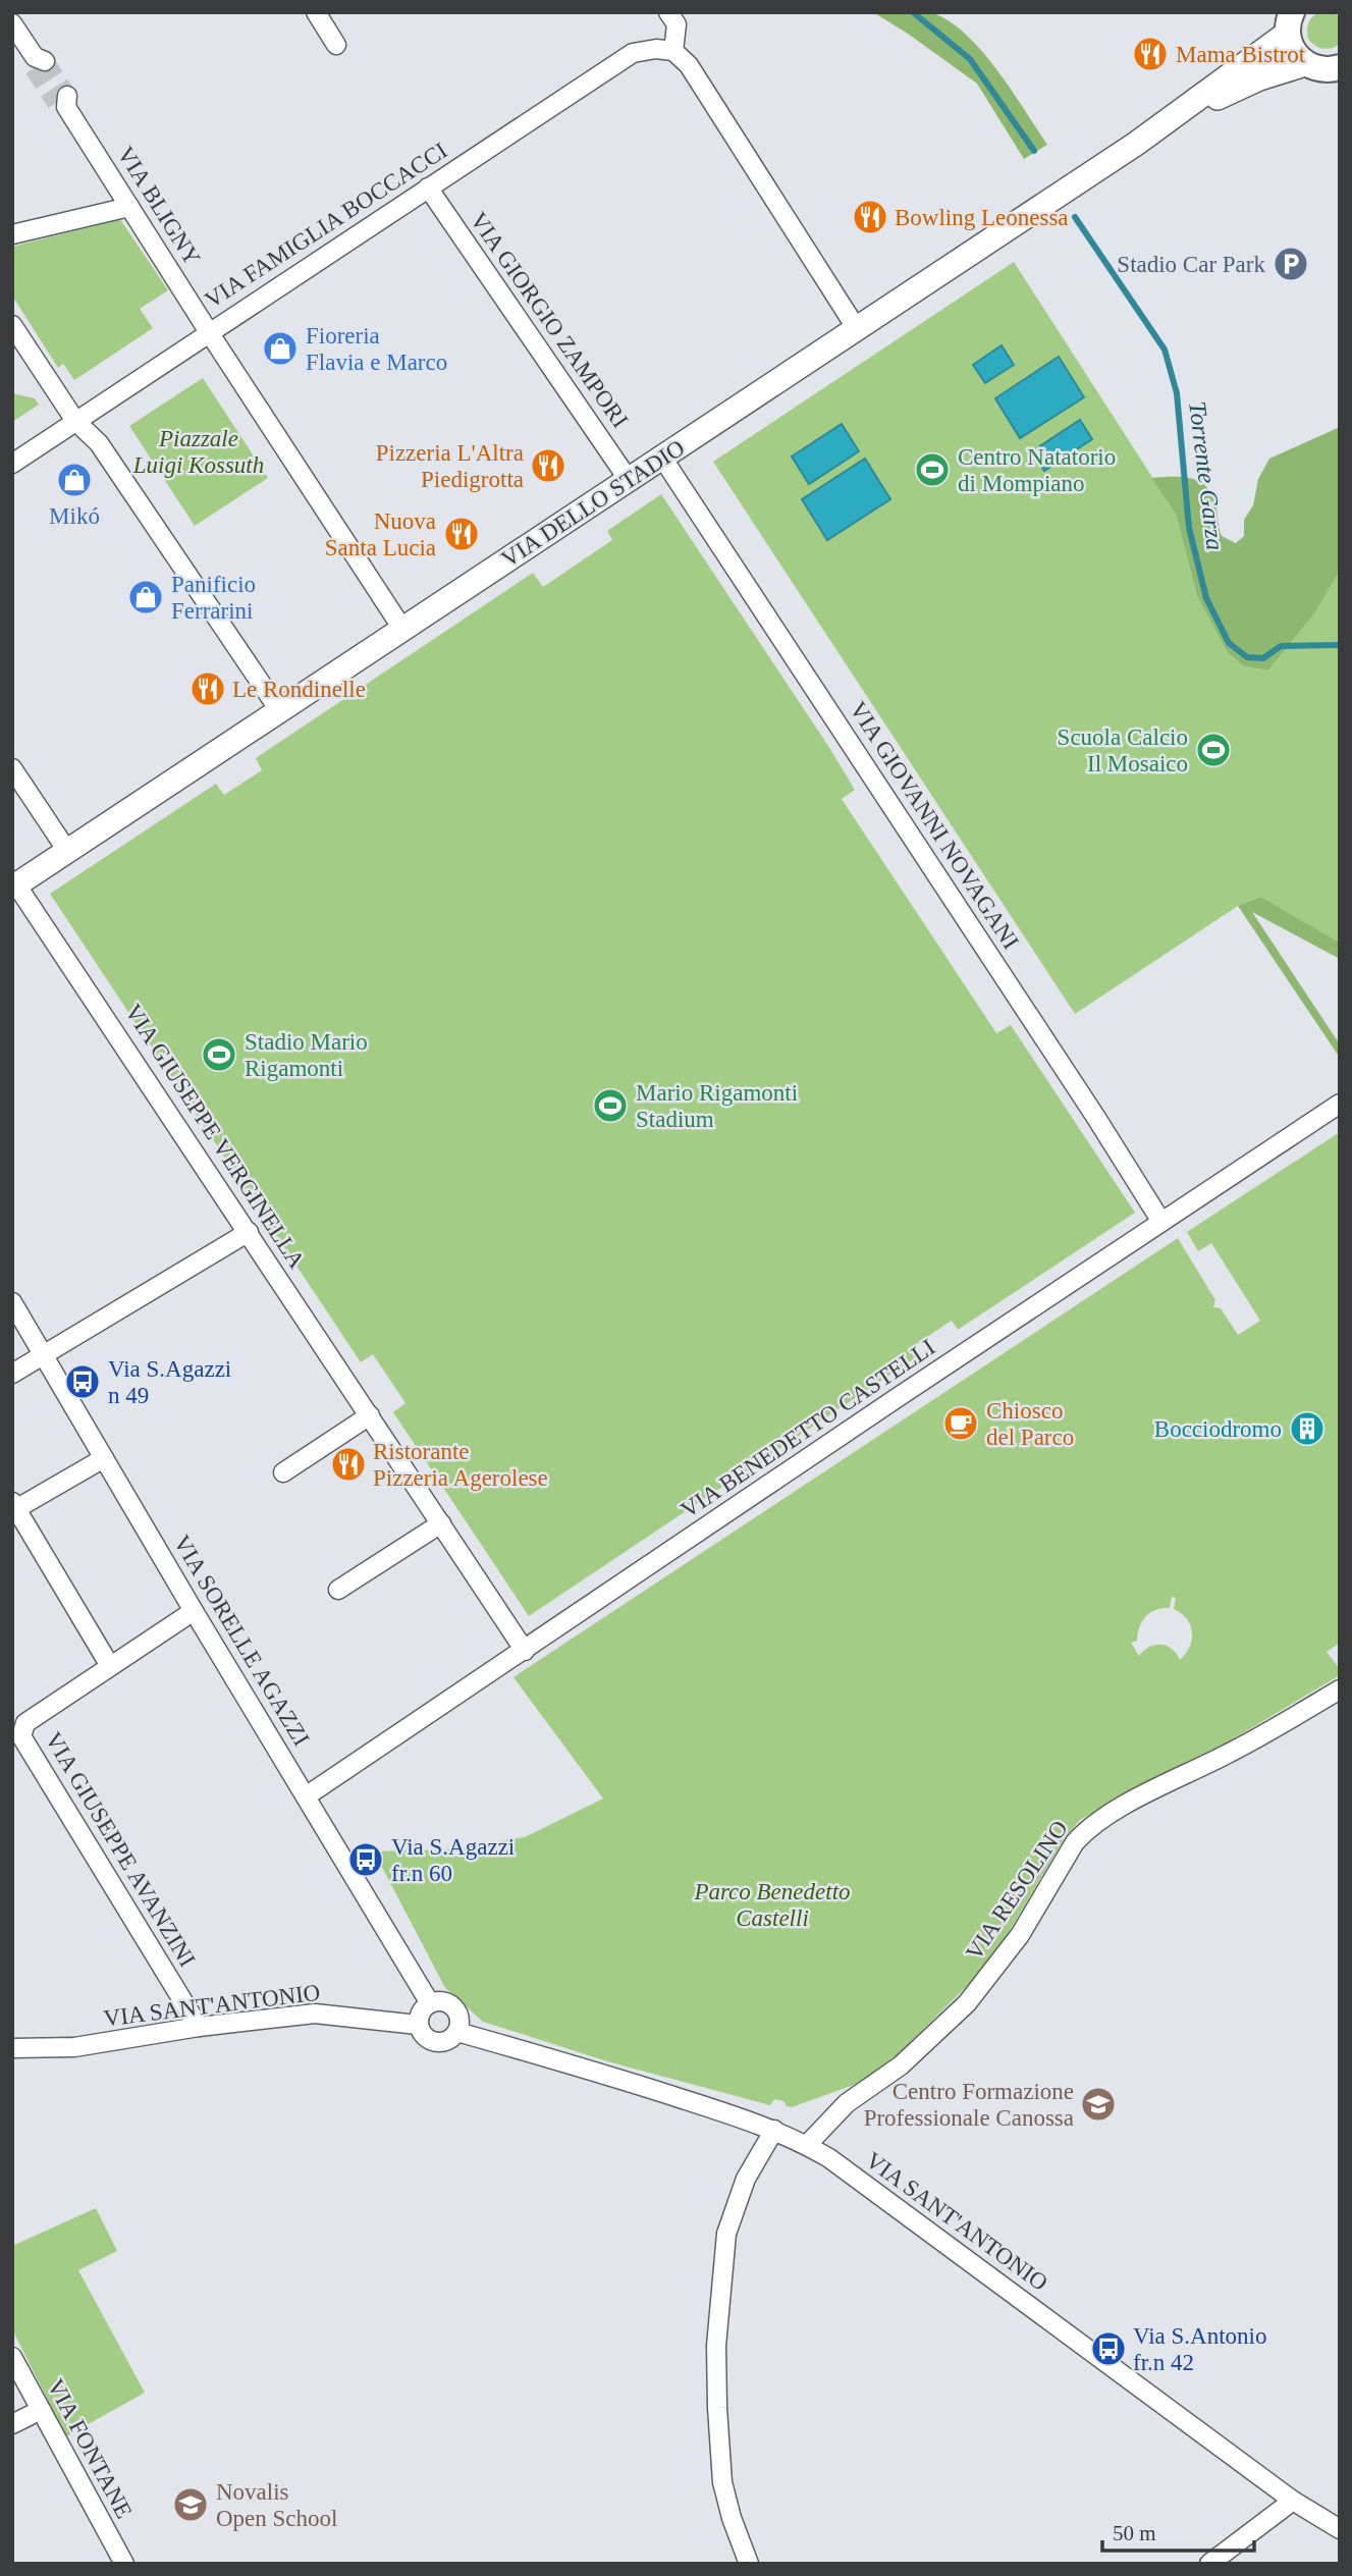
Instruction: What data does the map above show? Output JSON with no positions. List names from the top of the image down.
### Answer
{
  "streets": {
    "street": [
      "VIA BLIGNY",
      "VIA FAMIGLIA BOCCACCI",
      "VIA GIORGIO ZAMPORI",
      "VIA DELLO STADIO",
      "VIA GIOVANNI NOVAGANI",
      "VIA GIUSEPPE VERGINELLA",
      "VIA BENEDETTO CASTELLI",
      "VIA SORELLE AGAZZI",
      "VIA GIUSEPPE AVANZINI",
      "VIA RESOLINO",
      "VIA SANT'ANTONIO",
      "VIA FONTANE"
    ]
  },
  "crossings": [
    ["VIA BLIGNY", "VIA FAMIGLIA BOCCACCI"],
    ["VIA FAMIGLIA BOCCACCI", "VIA GIORGIO ZAMPORI"],
    ["VIA GIORGIO ZAMPORI", "VIA DELLO STADIO"],
    ["VIA DELLO STADIO", "VIA GIOVANNI NOVAGANI"],
    ["VIA DELLO STADIO", "VIA GIUSEPPE VERGINELLA"],
    ["VIA GIOVANNI NOVAGANI", "VIA BENEDETTO CASTELLI"],
    ["VIA GIUSEPPE VERGINELLA", "VIA BENEDETTO CASTELLI"],
    ["VIA BENEDETTO CASTELLI", "VIA SORELLE AGAZZI"],
    ["VIA SORELLE AGAZZI", "VIA GIUSEPPE AVANZINI"],
    ["VIA SORELLE AGAZZI", "VIA SANT'ANTONIO"],
    ["VIA GIUSEPPE AVANZINI", "VIA SANT'ANTONIO"],
    ["VIA RESOLINO", "VIA SANT'ANTONIO"]
  ],
  "water": ["Torrente Garza"],
  "parks": ["Piazzale Luigi Kossuth", "Parco Benedetto Castelli"],
  "places": {
    "restaurant": [
      "Mama Bistrot",
      "Bowling Leonessa",
      "Pizzeria L'Altra Piedigrotta",
      "Nuova Santa Lucia",
      "Le Rondinelle",
      "Ristorante Pizzeria Agerolese"
    ],
    "parking": ["Stadio Car Park"],
    "shop": ["Fioreria Flavia e Marco", "Mikó", "Panificio Ferrarini"],
    "sports": [
      "Centro Natatorio di Mompiano",
      "Scuola Calcio Il Mosaico",
      "Stadio Mario Rigamonti",
      "Mario Rigamonti Stadium"
    ],
    "bus stop": ["Via S.Agazzi n 49", "Via S.Agazzi fr.n 60", "Via S.Antonio fr.n 42"],
    "cafe": ["Chiosco del Parco"],
    "building": ["Bocciodromo"],
    "school or university": ["Centro Formazione Professionale Canossa", "Novalis Open School"]
  },
  "scale_bar": "50 m"
}
